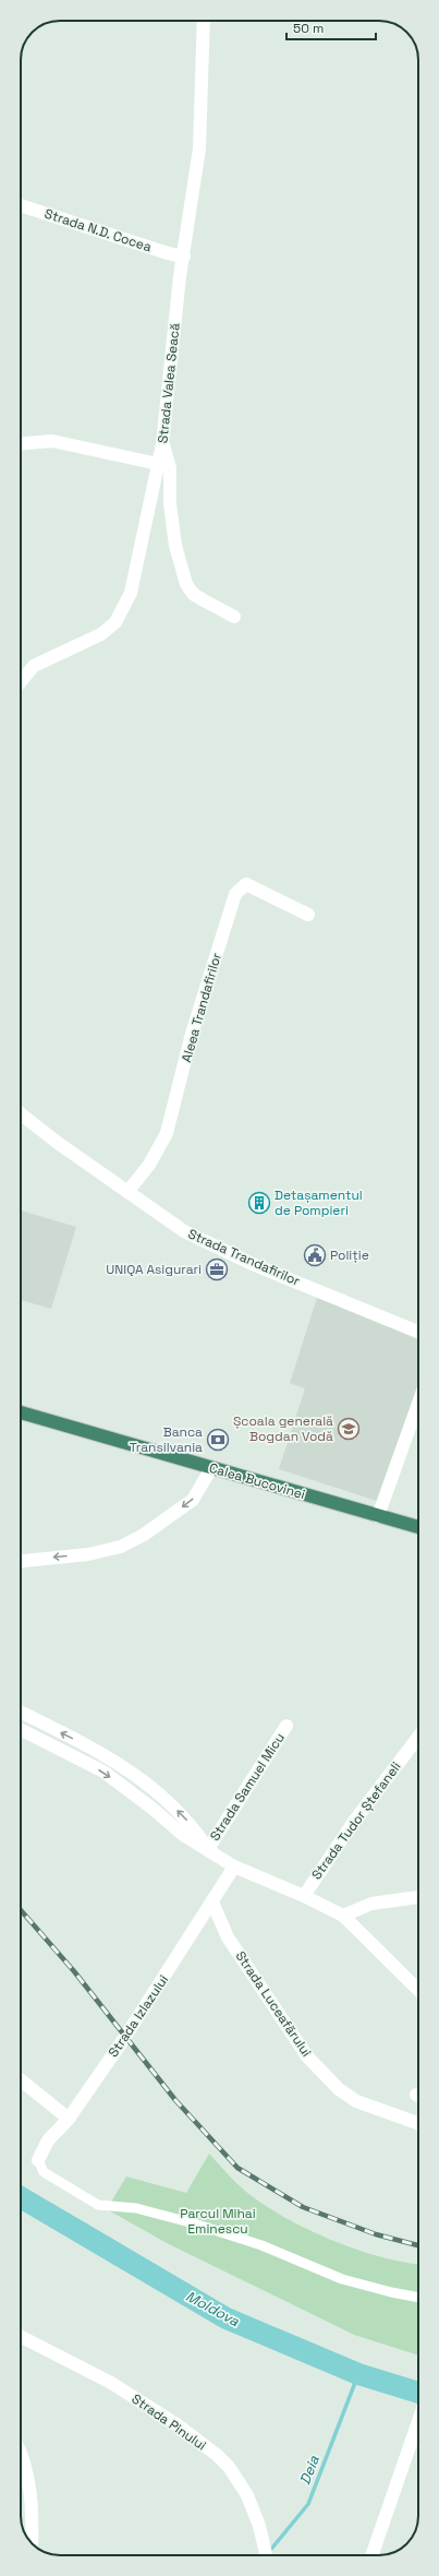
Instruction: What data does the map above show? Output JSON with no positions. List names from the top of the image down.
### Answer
{
  "streets": {
    "highway": ["Calea Bucovinei"],
    "street": [
      "Strada N.D. Cocea",
      "Strada Valea Seacă",
      "Aleea Trandafirilor",
      "Strada Trandafirilor",
      "Strada Samuel Micu",
      "Strada Tudor Ștefaneli",
      "Strada Luceafărului",
      "Strada Izlazului",
      "Strada Pinului"
    ]
  },
  "crossings": [
    ["Strada N.D. Cocea", "Strada Valea Seacă"],
    ["Aleea Trandafirilor", "Strada Trandafirilor"],
    ["Strada Luceafărului", "Strada Izlazului"]
  ],
  "water": ["Moldova", "Deia"],
  "parks": ["Parcul Mihai Eminescu"],
  "places": {
    "building": ["Detașamentul de Pompieri"],
    "public building": ["Poliție"],
    "office": ["UNIQA Asigurari"],
    "school or university": ["Școala generală Bogdan Vodă"],
    "bank": ["Banca Transilvania"]
  },
  "scale_bar": "50 m"
}
